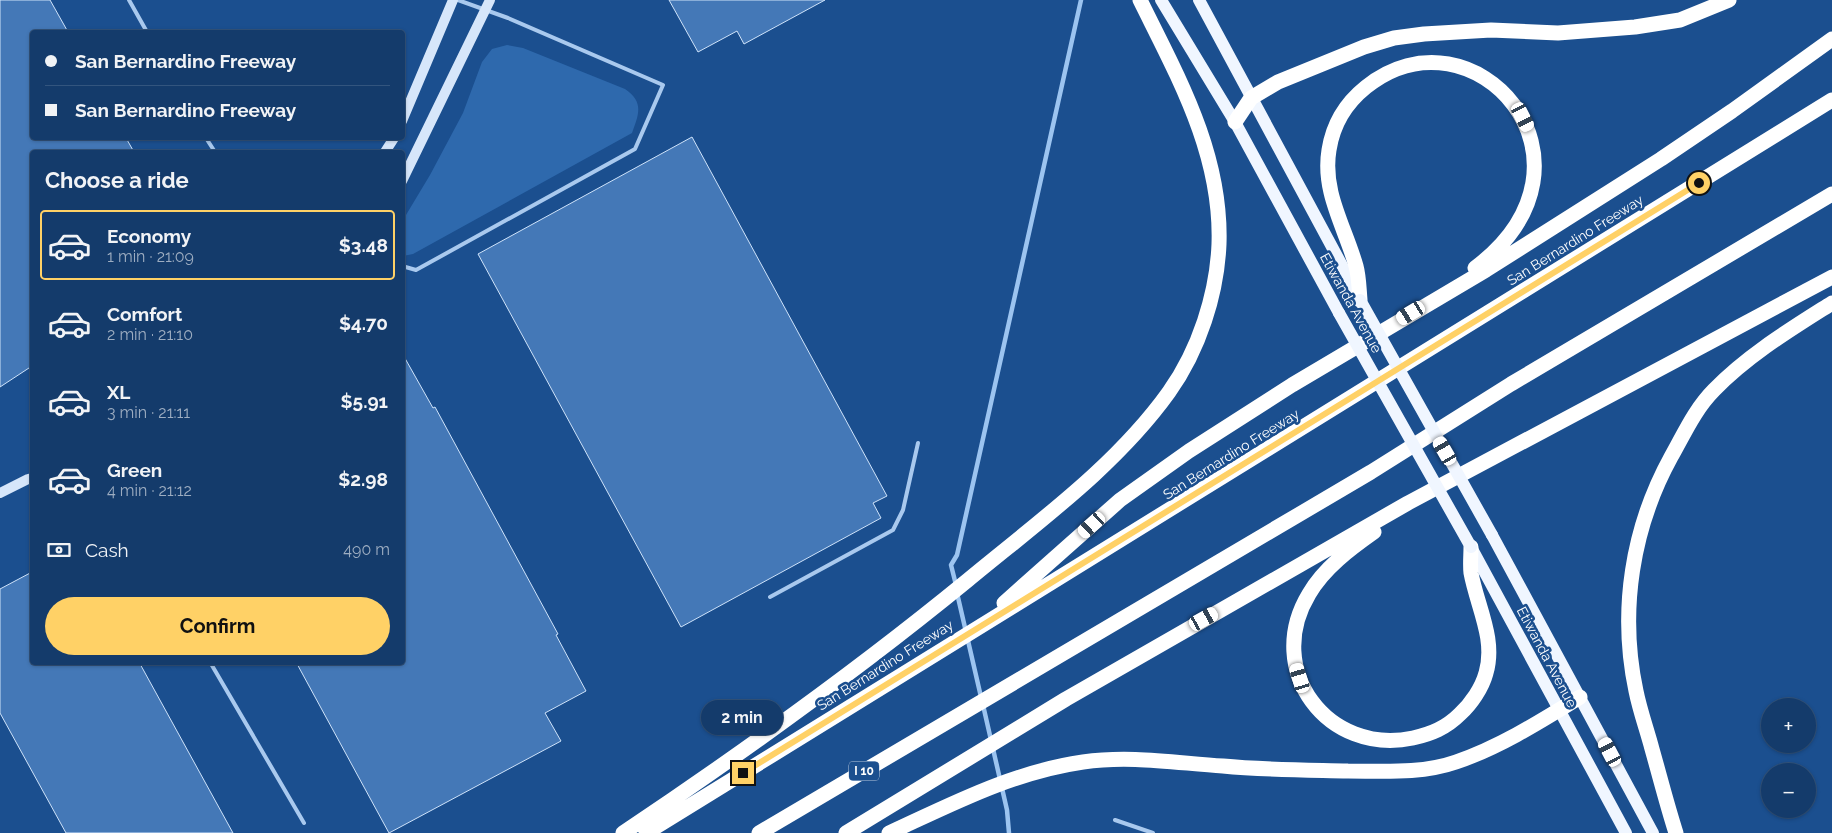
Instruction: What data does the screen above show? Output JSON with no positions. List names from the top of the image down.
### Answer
{
  "streets": {
    "highway": ["San Bernardino Freeway", "I 10"],
    "main road": ["Etiwanda Avenue"]
  },
  "page": {
    "banner": ["San Bernardino Freeway", "San Bernardino Freeway"],
    "heading": "Choose a ride",
    "list": [
      {
        "name": "Economy",
        "note": "1 min · 21:09",
        "value": "$3.48"
      },
      {
        "name": "Comfort",
        "note": "2 min · 21:10",
        "value": "$4.70"
      },
      {
        "name": "XL",
        "note": "3 min · 21:11",
        "value": "$5.91"
      },
      {
        "name": "Green",
        "note": "4 min · 21:12",
        "value": "$2.98"
      }
    ],
    "pay": ["Cash", "490 m"],
    "buttons": "Confirm",
    "map_buttons": ["+", "−"],
    "bubble": "2 min"
  }
}
